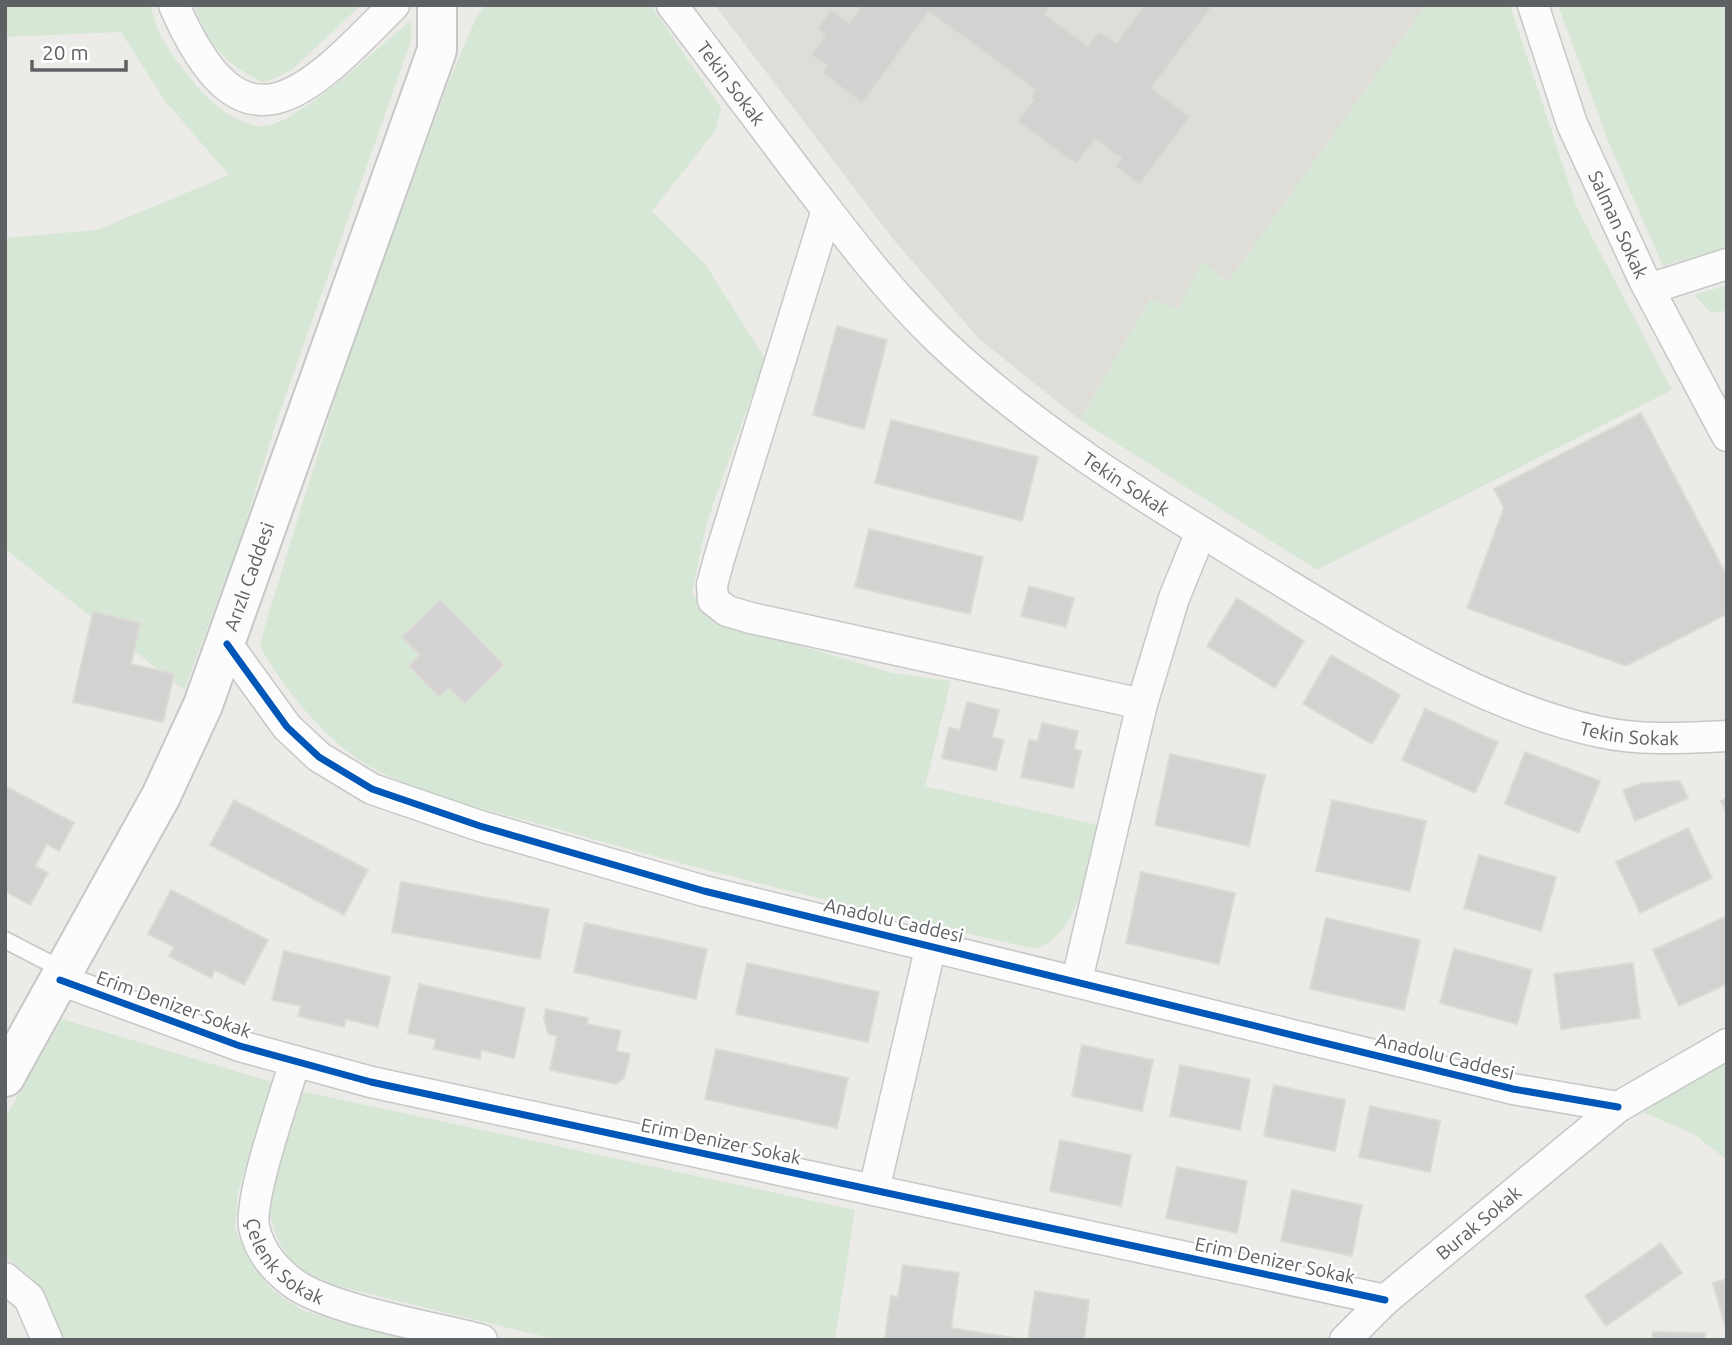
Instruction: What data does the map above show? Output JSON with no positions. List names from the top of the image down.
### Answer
{
  "streets": {
    "street": [
      "Tekin Sokak",
      "Salman Sokak",
      "Arızlı Caddesi",
      "Anadolu Caddesi",
      "Erim Denizer Sokak",
      "Burak Sokak",
      "Çelenk Sokak"
    ]
  },
  "crossings": [
    ["Arızlı Caddesi", "Anadolu Caddesi"],
    ["Arızlı Caddesi", "Erim Denizer Sokak"],
    ["Anadolu Caddesi", "Burak Sokak"],
    ["Erim Denizer Sokak", "Burak Sokak"],
    ["Erim Denizer Sokak", "Çelenk Sokak"]
  ],
  "scale_bar": "20 m"
}
